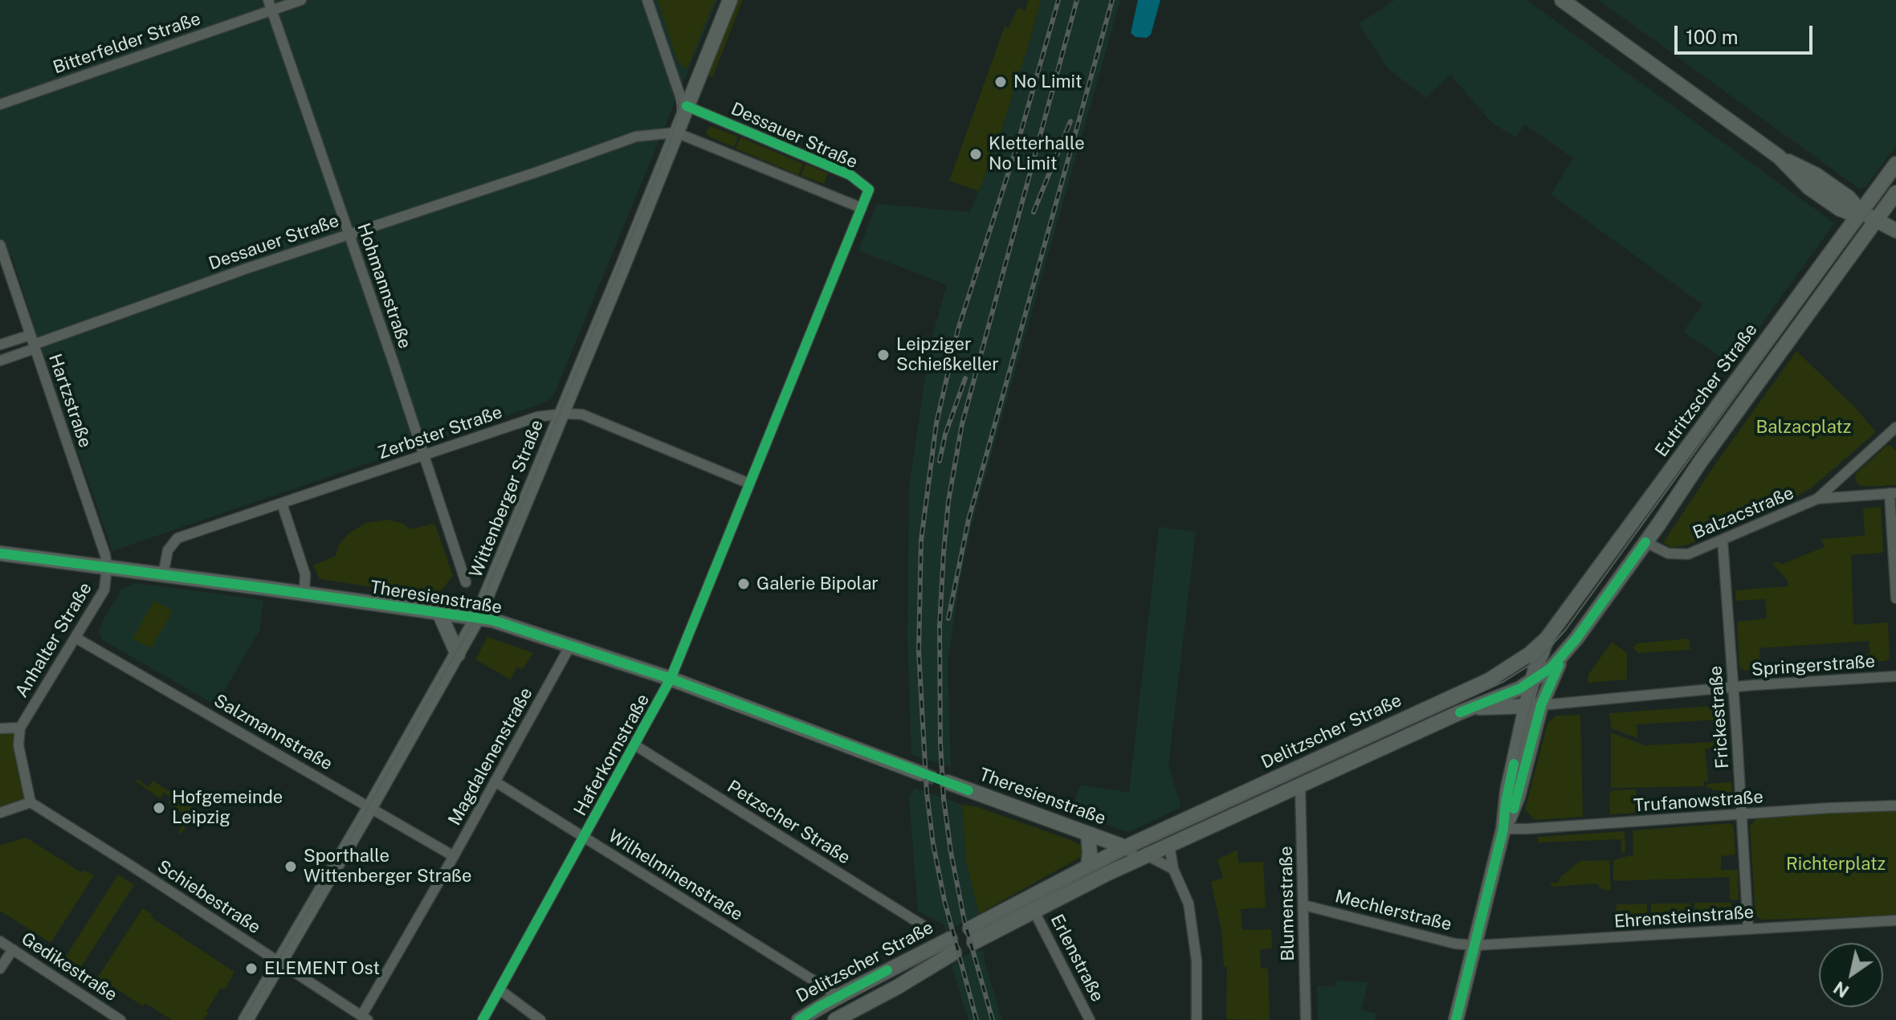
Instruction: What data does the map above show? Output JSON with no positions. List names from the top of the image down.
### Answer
{
  "streets": {
    "main road": [
      "Eutritzscher Straße",
      "Wittenberger Straße",
      "Theresienstraße",
      "Delitzscher Straße"
    ],
    "street": [
      "Bitterfelder Straße",
      "Dessauer Straße",
      "Hohmannstraße",
      "Hartzstraße",
      "Zerbster Straße",
      "Balzacstraße",
      "Anhalter Straße",
      "Springerstraße",
      "Frickestraße",
      "Salzmannstraße",
      "Haferkornstraße",
      "Magdalenenstraße",
      "Trufanowstraße",
      "Petzscher Straße",
      "Wilhelminenstraße",
      "Schiebestraße",
      "Blumenstraße",
      "Mechlerstraße",
      "Ehrensteinstraße",
      "Erlenstraße",
      "Gedikestraße"
    ]
  },
  "crossings": [
    ["Bitterfelder Straße", "Hohmannstraße"],
    ["Dessauer Straße", "Hohmannstraße"],
    ["Dessauer Straße", "Hartzstraße"],
    ["Dessauer Straße", "Wittenberger Straße"],
    ["Dessauer Straße", "Haferkornstraße"],
    ["Hohmannstraße", "Zerbster Straße"],
    ["Eutritzscher Straße", "Balzacstraße"],
    ["Eutritzscher Straße", "Delitzscher Straße"],
    ["Hartzstraße", "Theresienstraße"],
    ["Hartzstraße", "Anhalter Straße"],
    ["Zerbster Straße", "Wittenberger Straße"],
    ["Zerbster Straße", "Theresienstraße"],
    ["Zerbster Straße", "Haferkornstraße"],
    ["Wittenberger Straße", "Theresienstraße"],
    ["Wittenberger Straße", "Salzmannstraße"],
    ["Wittenberger Straße", "Schiebestraße"],
    ["Balzacstraße", "Frickestraße"],
    ["Theresienstraße", "Anhalter Straße"],
    ["Theresienstraße", "Delitzscher Straße"],
    ["Theresienstraße", "Haferkornstraße"],
    ["Theresienstraße", "Magdalenenstraße"],
    ["Anhalter Straße", "Salzmannstraße"],
    ["Springerstraße", "Frickestraße"],
    ["Frickestraße", "Trufanowstraße"],
    ["Frickestraße", "Ehrensteinstraße"],
    ["Delitzscher Straße", "Wilhelminenstraße"],
    ["Delitzscher Straße", "Blumenstraße"],
    ["Delitzscher Straße", "Erlenstraße"],
    ["Salzmannstraße", "Magdalenenstraße"],
    ["Haferkornstraße", "Petzscher Straße"],
    ["Haferkornstraße", "Wilhelminenstraße"],
    ["Magdalenenstraße", "Wilhelminenstraße"],
    ["Magdalenenstraße", "Schiebestraße"],
    ["Blumenstraße", "Mechlerstraße"],
    ["Mechlerstraße", "Ehrensteinstraße"]
  ],
  "parks": ["Balzacplatz", "Richterplatz"],
  "places": [
    "No Limit",
    "Kletterhalle No Limit",
    "Leipziger Schießkeller",
    "Galerie Bipolar",
    "Hofgemeinde Leipzig",
    "Sporthalle Wittenberger Straße",
    "ELEMENT Ost"
  ],
  "scale_bar": "100 m",
  "north": "bottom left"
}
